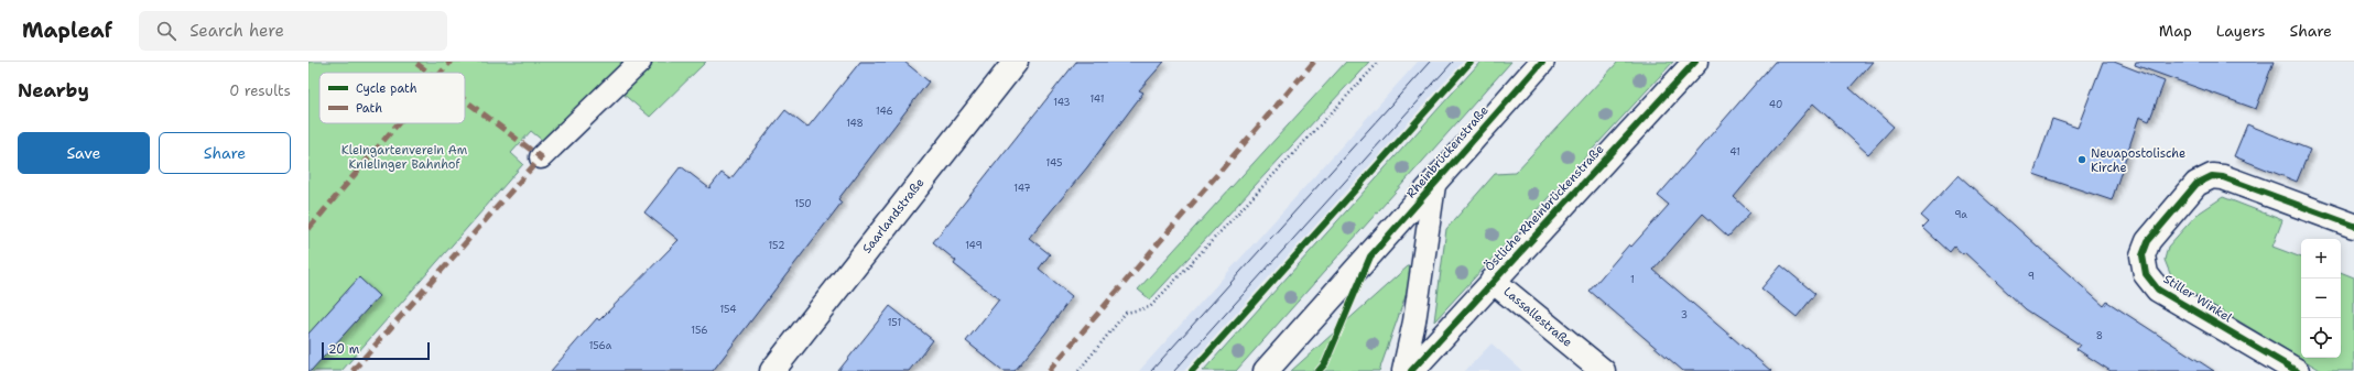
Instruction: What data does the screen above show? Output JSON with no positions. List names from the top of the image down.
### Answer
{
  "streets": {
    "street": [
      "Rheinbrückenstraße",
      "Östliche Rheinbrückenstraße",
      "Saarlandstraße",
      "Stiller Winkel",
      "Lassallestraße"
    ]
  },
  "crossings": [
    ["Östliche Rheinbrückenstraße", "Lassallestraße"]
  ],
  "parks": ["Kleingartenverein Am Knielinger Bahnhof"],
  "places": ["Neuapostolische Kirche"],
  "house_numbers": [
    "141",
    "143",
    "40",
    "146",
    "148",
    "41",
    "145",
    "147",
    "150",
    "9a",
    "152",
    "149",
    "9",
    "1",
    "154",
    "3",
    "151",
    "156",
    "8",
    "156a"
  ],
  "legend": ["Cycle path", "Path"],
  "scale_bar": "20 m",
  "page": {
    "header": "Mapleaf",
    "search": "Search here",
    "nav": ["Map", "Layers", "Share"],
    "heading": ["Nearby", "0 results"],
    "buttons": ["Save", "Share"],
    "map_buttons": ["+", "−"],
    "scale": "20 m"
  }
}
